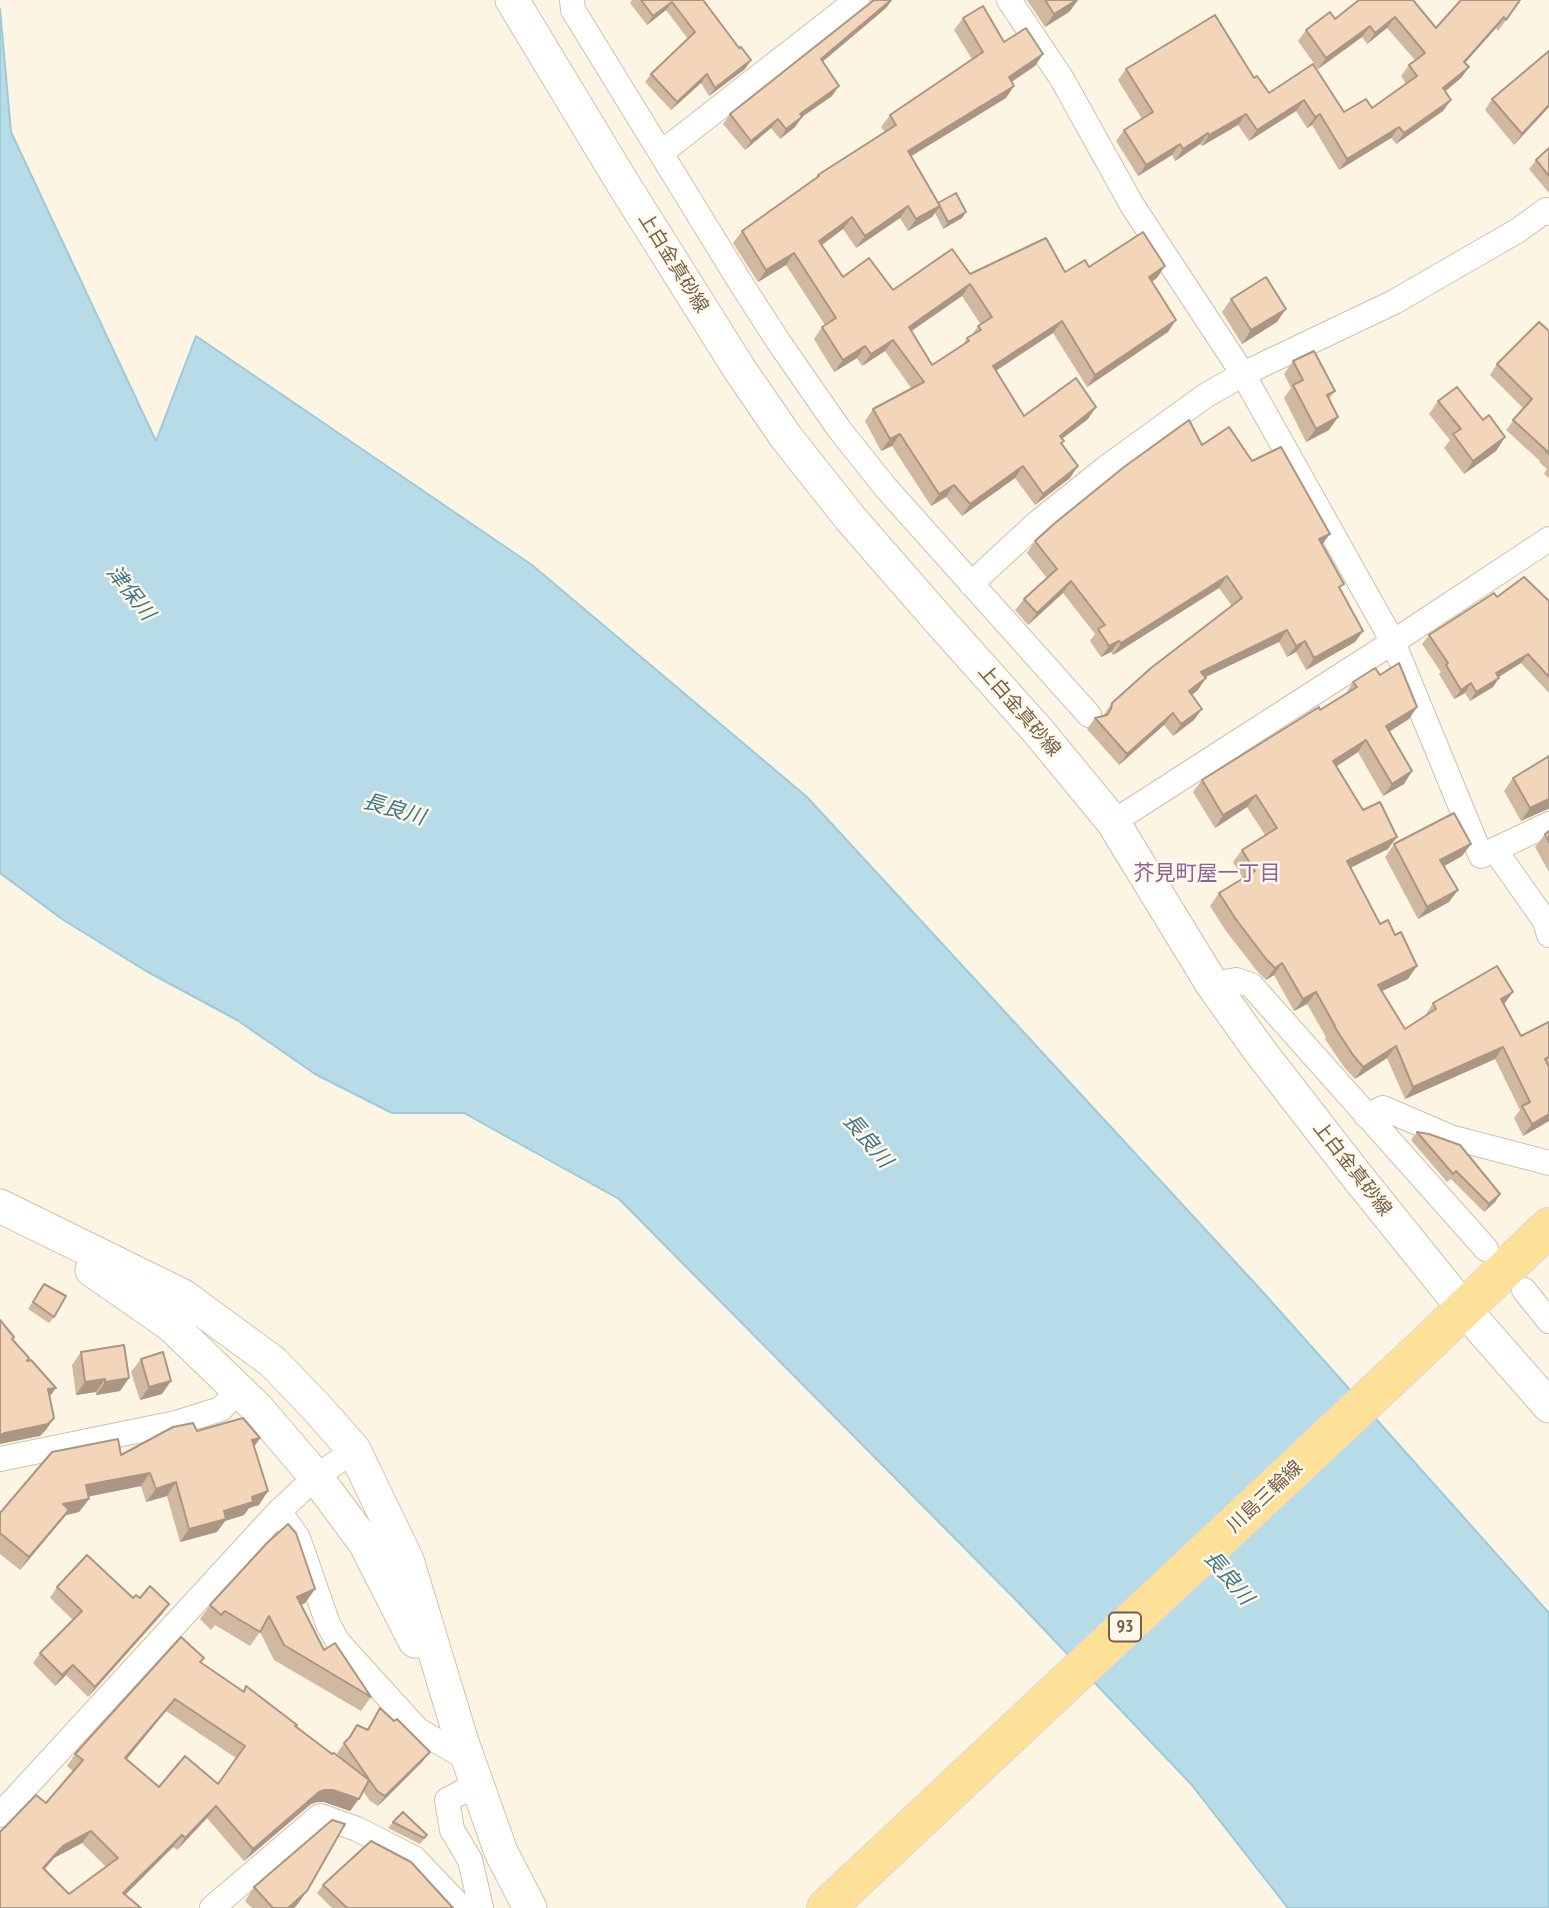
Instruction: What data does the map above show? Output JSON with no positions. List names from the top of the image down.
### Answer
{
  "streets": {
    "main road": ["上白金真砂線", "川島三輪線", "93"]
  },
  "crossings": [
    ["上白金真砂線", "川島三輪線"]
  ],
  "districts": ["芥見町屋一丁目"],
  "water": ["津保川", "長良川"]
}
